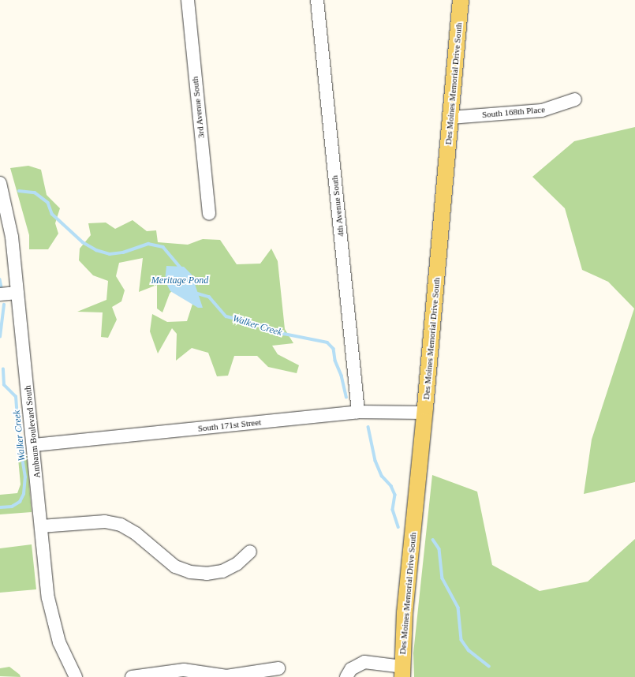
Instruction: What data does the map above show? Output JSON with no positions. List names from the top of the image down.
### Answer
{
  "streets": {
    "main road": ["Des Moines Memorial Drive South"],
    "street": [
      "3rd Avenue South",
      "South 168th Place",
      "4th Avenue South",
      "South 171st Street",
      "Ambaum Boulevard South"
    ]
  },
  "crossings": [
    ["Des Moines Memorial Drive South", "South 168th Place"],
    ["Des Moines Memorial Drive South", "South 171st Street"],
    ["4th Avenue South", "South 171st Street"],
    ["South 171st Street", "Ambaum Boulevard South"]
  ],
  "water": ["Meritage Pond", "Walker Creek"]
}
